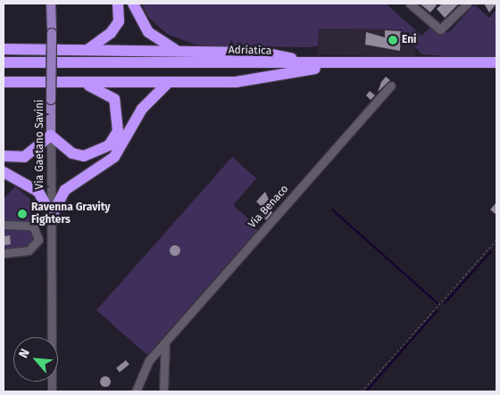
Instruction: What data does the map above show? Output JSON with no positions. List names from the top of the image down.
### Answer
{
  "streets": {
    "highway": ["Adriatica"],
    "main road": ["Via Gaetano Savini"],
    "street": ["Via Benaco"]
  },
  "places": ["Eni", "Ravenna Gravity Fighters"],
  "north": "top left"
}
